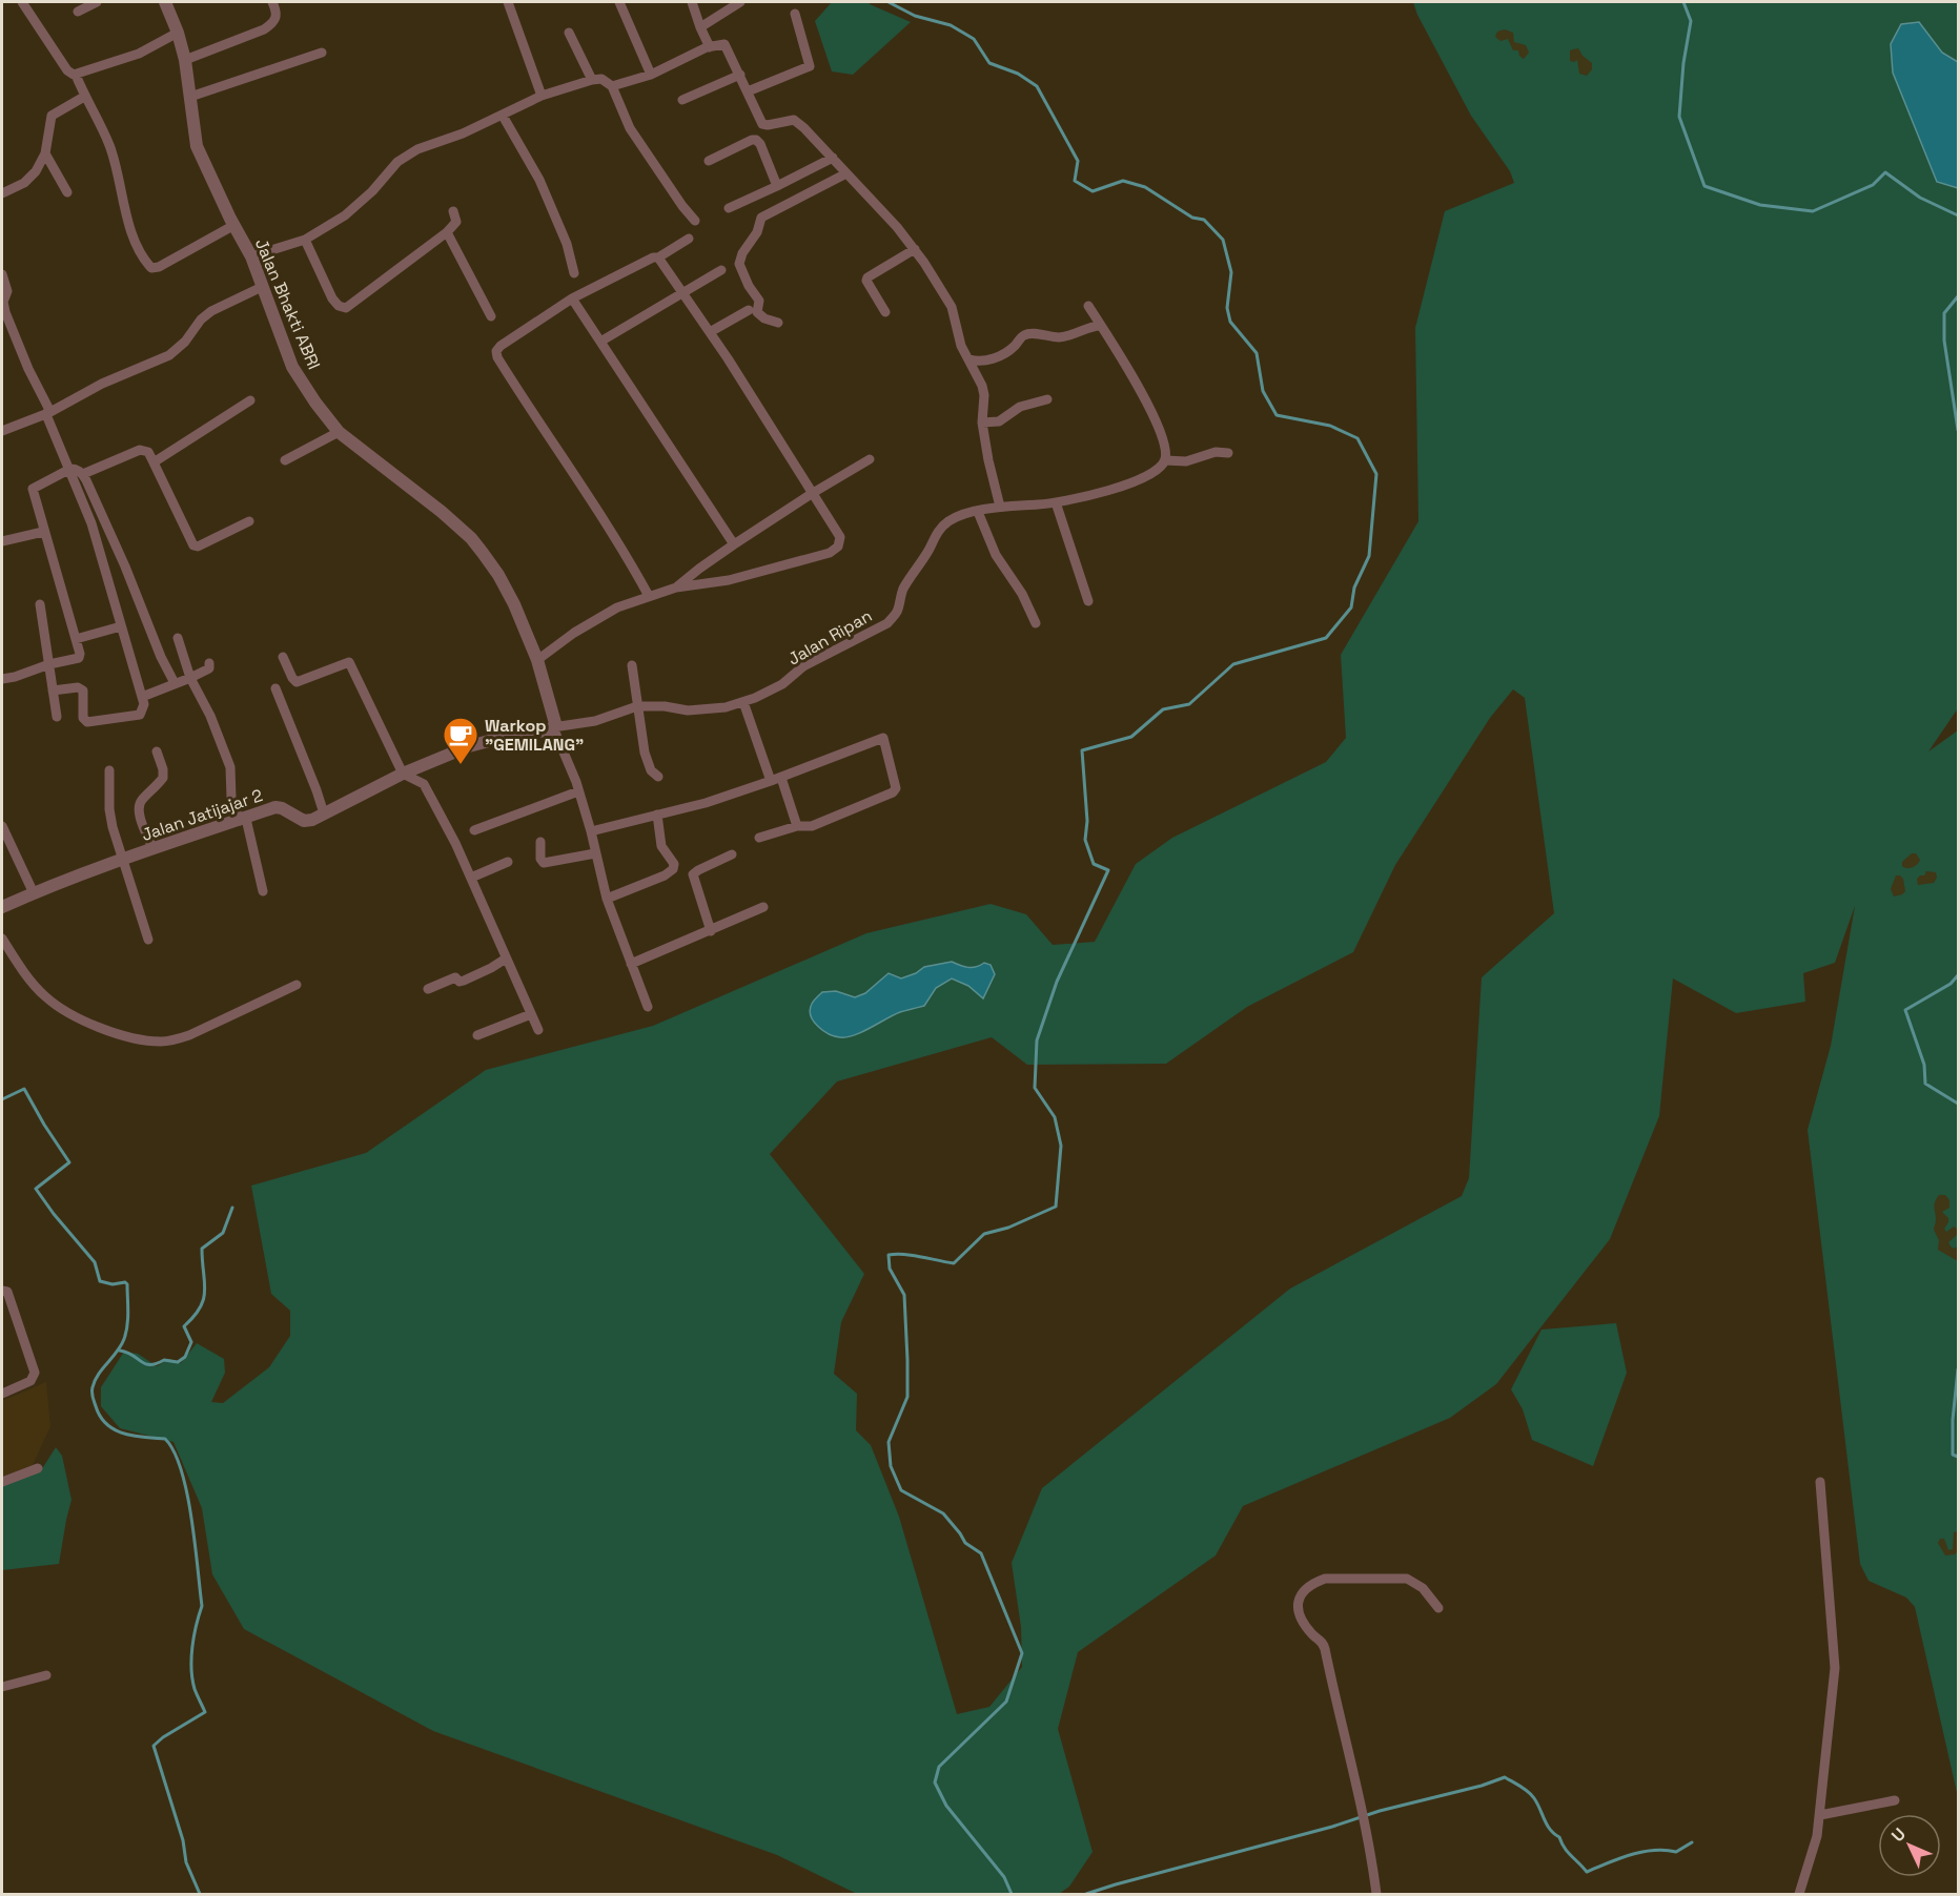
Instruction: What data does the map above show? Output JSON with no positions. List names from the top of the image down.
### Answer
{
  "streets": {
    "street": ["Jalan Bhakti ABRI", "Jalan Ripan", "Jalan Jatijajar 2"]
  },
  "crossings": [
    ["Jalan Bhakti ABRI", "Jalan Ripan"],
    ["Jalan Bhakti ABRI", "Jalan Jatijajar 2"],
    ["Jalan Ripan", "Jalan Jatijajar 2"]
  ],
  "places": {
    "cafe": ["Warkop \"GEMILANG\""]
  },
  "north": "top left"
}
